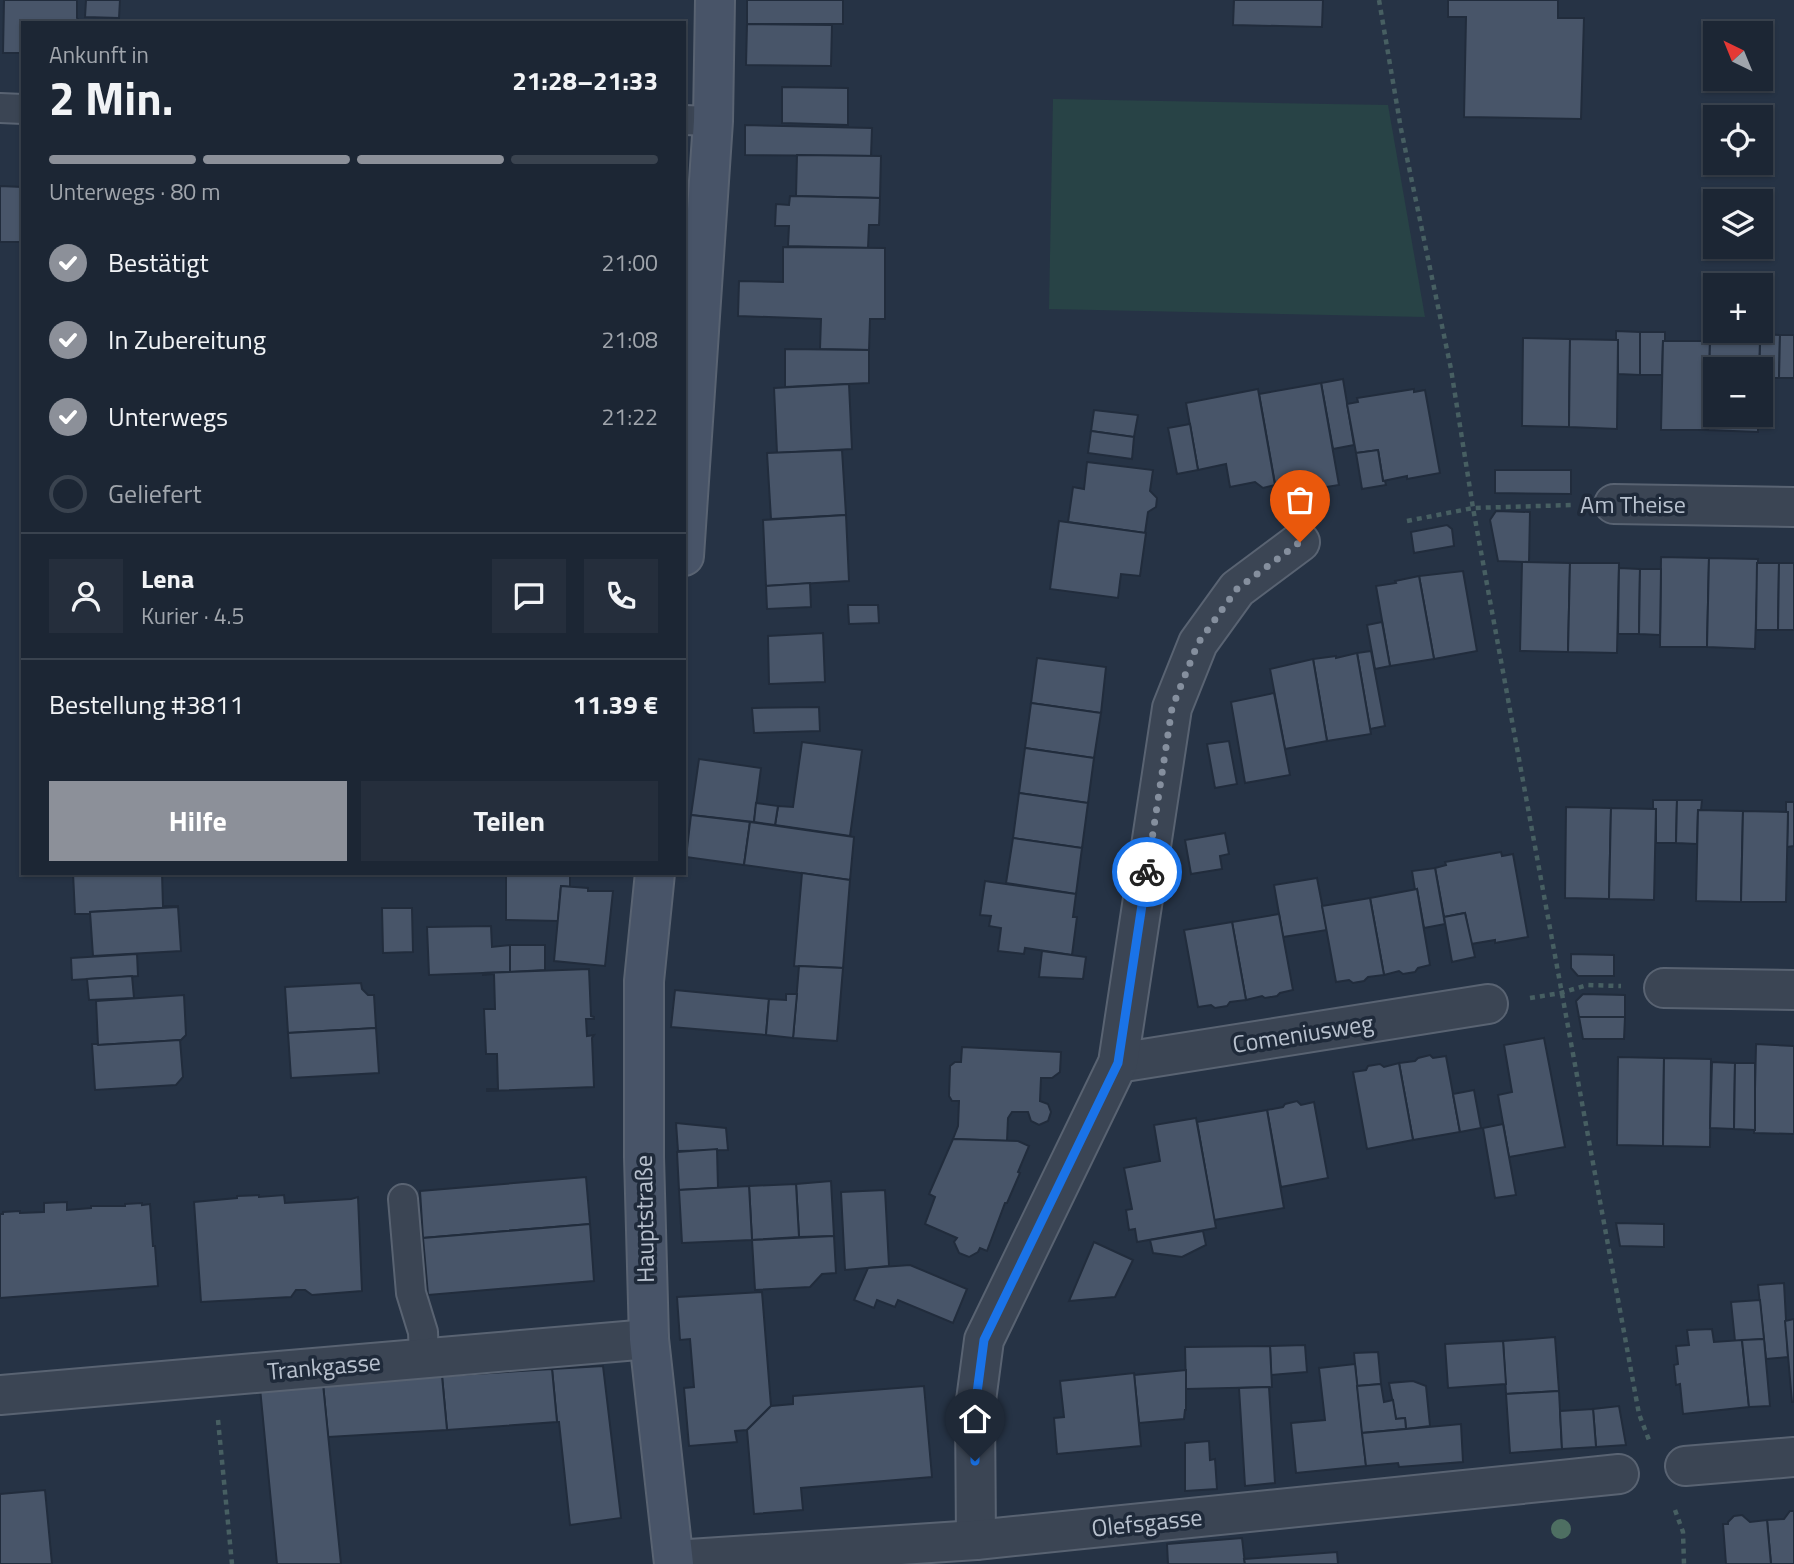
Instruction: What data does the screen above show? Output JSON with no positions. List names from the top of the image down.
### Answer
{
  "streets": {
    "main road": ["Hauptstraße"],
    "street": [
      "Am Theise",
      "Comeniusweg",
      "Trankgasse",
      "Olefsgasse"
    ]
  },
  "crossings": [
    ["Hauptstraße", "Trankgasse"],
    ["Hauptstraße", "Olefsgasse"]
  ],
  "north": "top left",
  "page": {
    "map_buttons": ["+", "−"],
    "heading": ["2 Min.", "Ankunft in", "21:28–21:33"],
    "panel": [
      "Lena",
      "Kurier · 4.5",
      "Bestellung #3811",
      "11.39 €"
    ],
    "bar": "Unterwegs · 80 m",
    "list": [
      ["Bestätigt", "21:00"],
      ["In Zubereitung", "21:08"],
      ["Unterwegs", "21:22"],
      "Geliefert"
    ],
    "buttons": ["Hilfe", "Teilen"]
  }
}
